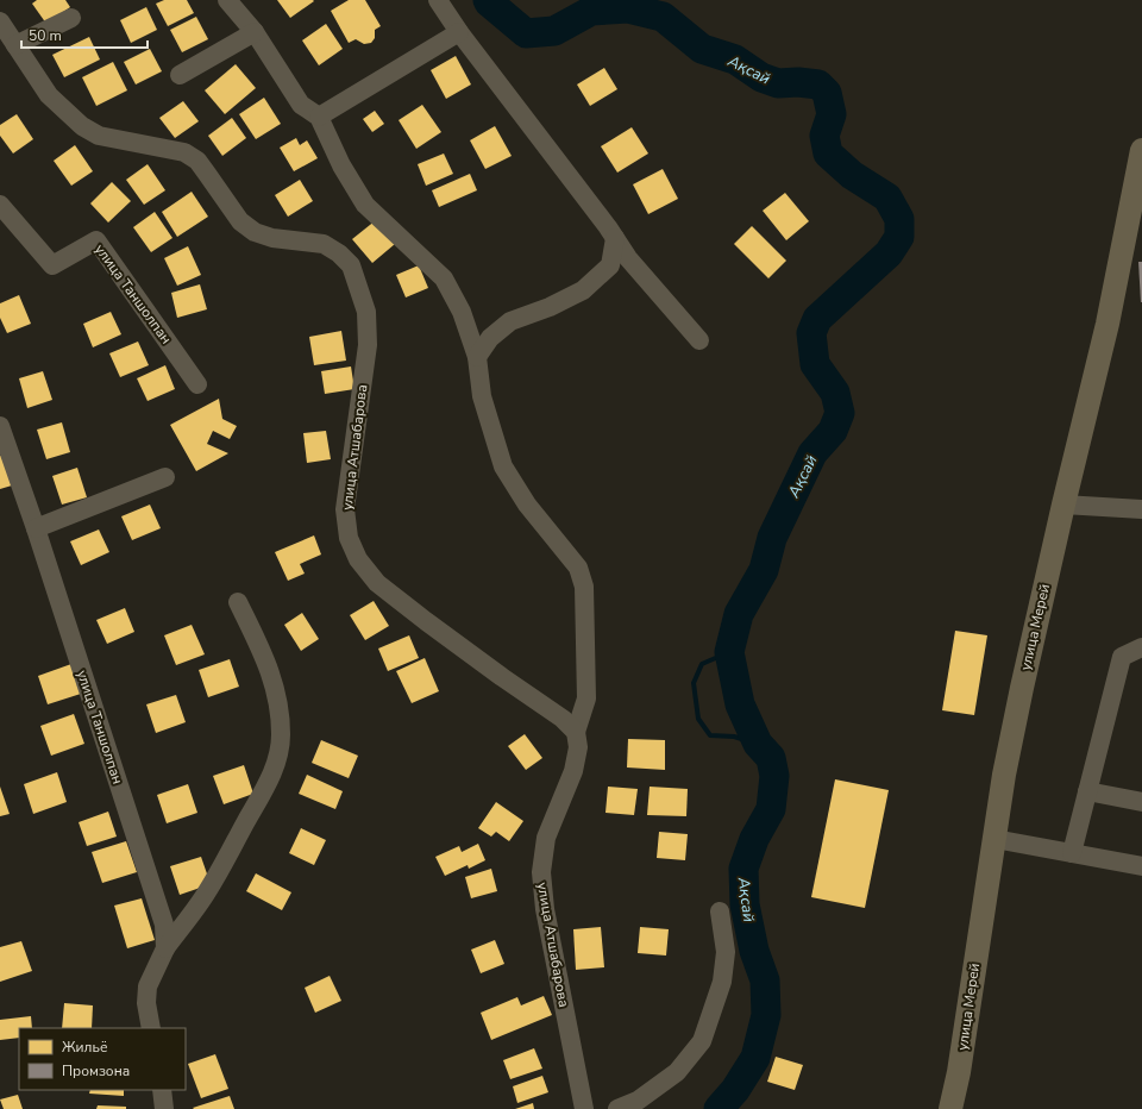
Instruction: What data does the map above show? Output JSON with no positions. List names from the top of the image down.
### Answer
{
  "streets": {
    "main road": ["улица Мерей"],
    "street": ["улица Таншолпан", "улица Атшабарова"]
  },
  "water": ["Ақсай"],
  "legend": ["Жильё", "Промзона"],
  "scale_bar": "50 m"
}
